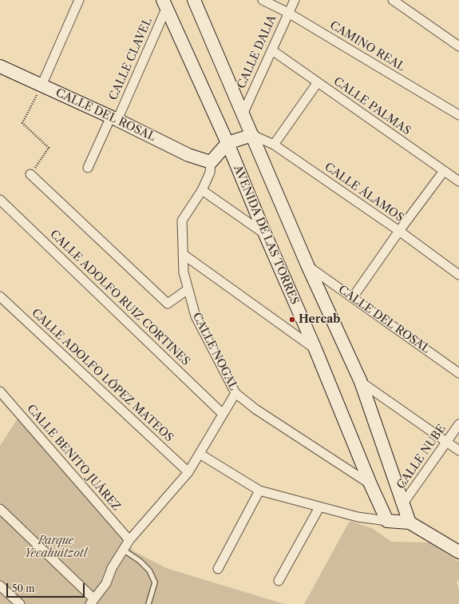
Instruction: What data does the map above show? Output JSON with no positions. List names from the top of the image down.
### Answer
{
  "streets": {
    "street": [
      "CAMINO REAL",
      "CALLE DALIA",
      "CALLE CLAVEL",
      "CALLE PALMAS",
      "CALLE DEL ROSAL",
      "CALLE ÁLAMOS",
      "AVENIDA DE LAS TORRES",
      "CALLE ADOLFO RUIZ CORTINES",
      "CALLE NOGAL",
      "CALLE ADOLFO LÓPEZ MATEOS",
      "CALLE NUBE",
      "CALLE BENITO JUÁREZ"
    ]
  },
  "crossings": [
    ["CAMINO REAL", "CALLE DALIA"],
    ["CALLE DALIA", "CALLE PALMAS"],
    ["CALLE CLAVEL", "CALLE DEL ROSAL"],
    ["CALLE CLAVEL", "AVENIDA DE LAS TORRES"],
    ["CALLE DEL ROSAL", "CALLE NOGAL"],
    ["AVENIDA DE LAS TORRES", "CALLE NOGAL"]
  ],
  "parks": ["Parque Yecahuitzotl"],
  "places": ["Hercab"],
  "scale_bar": "50 m"
}
